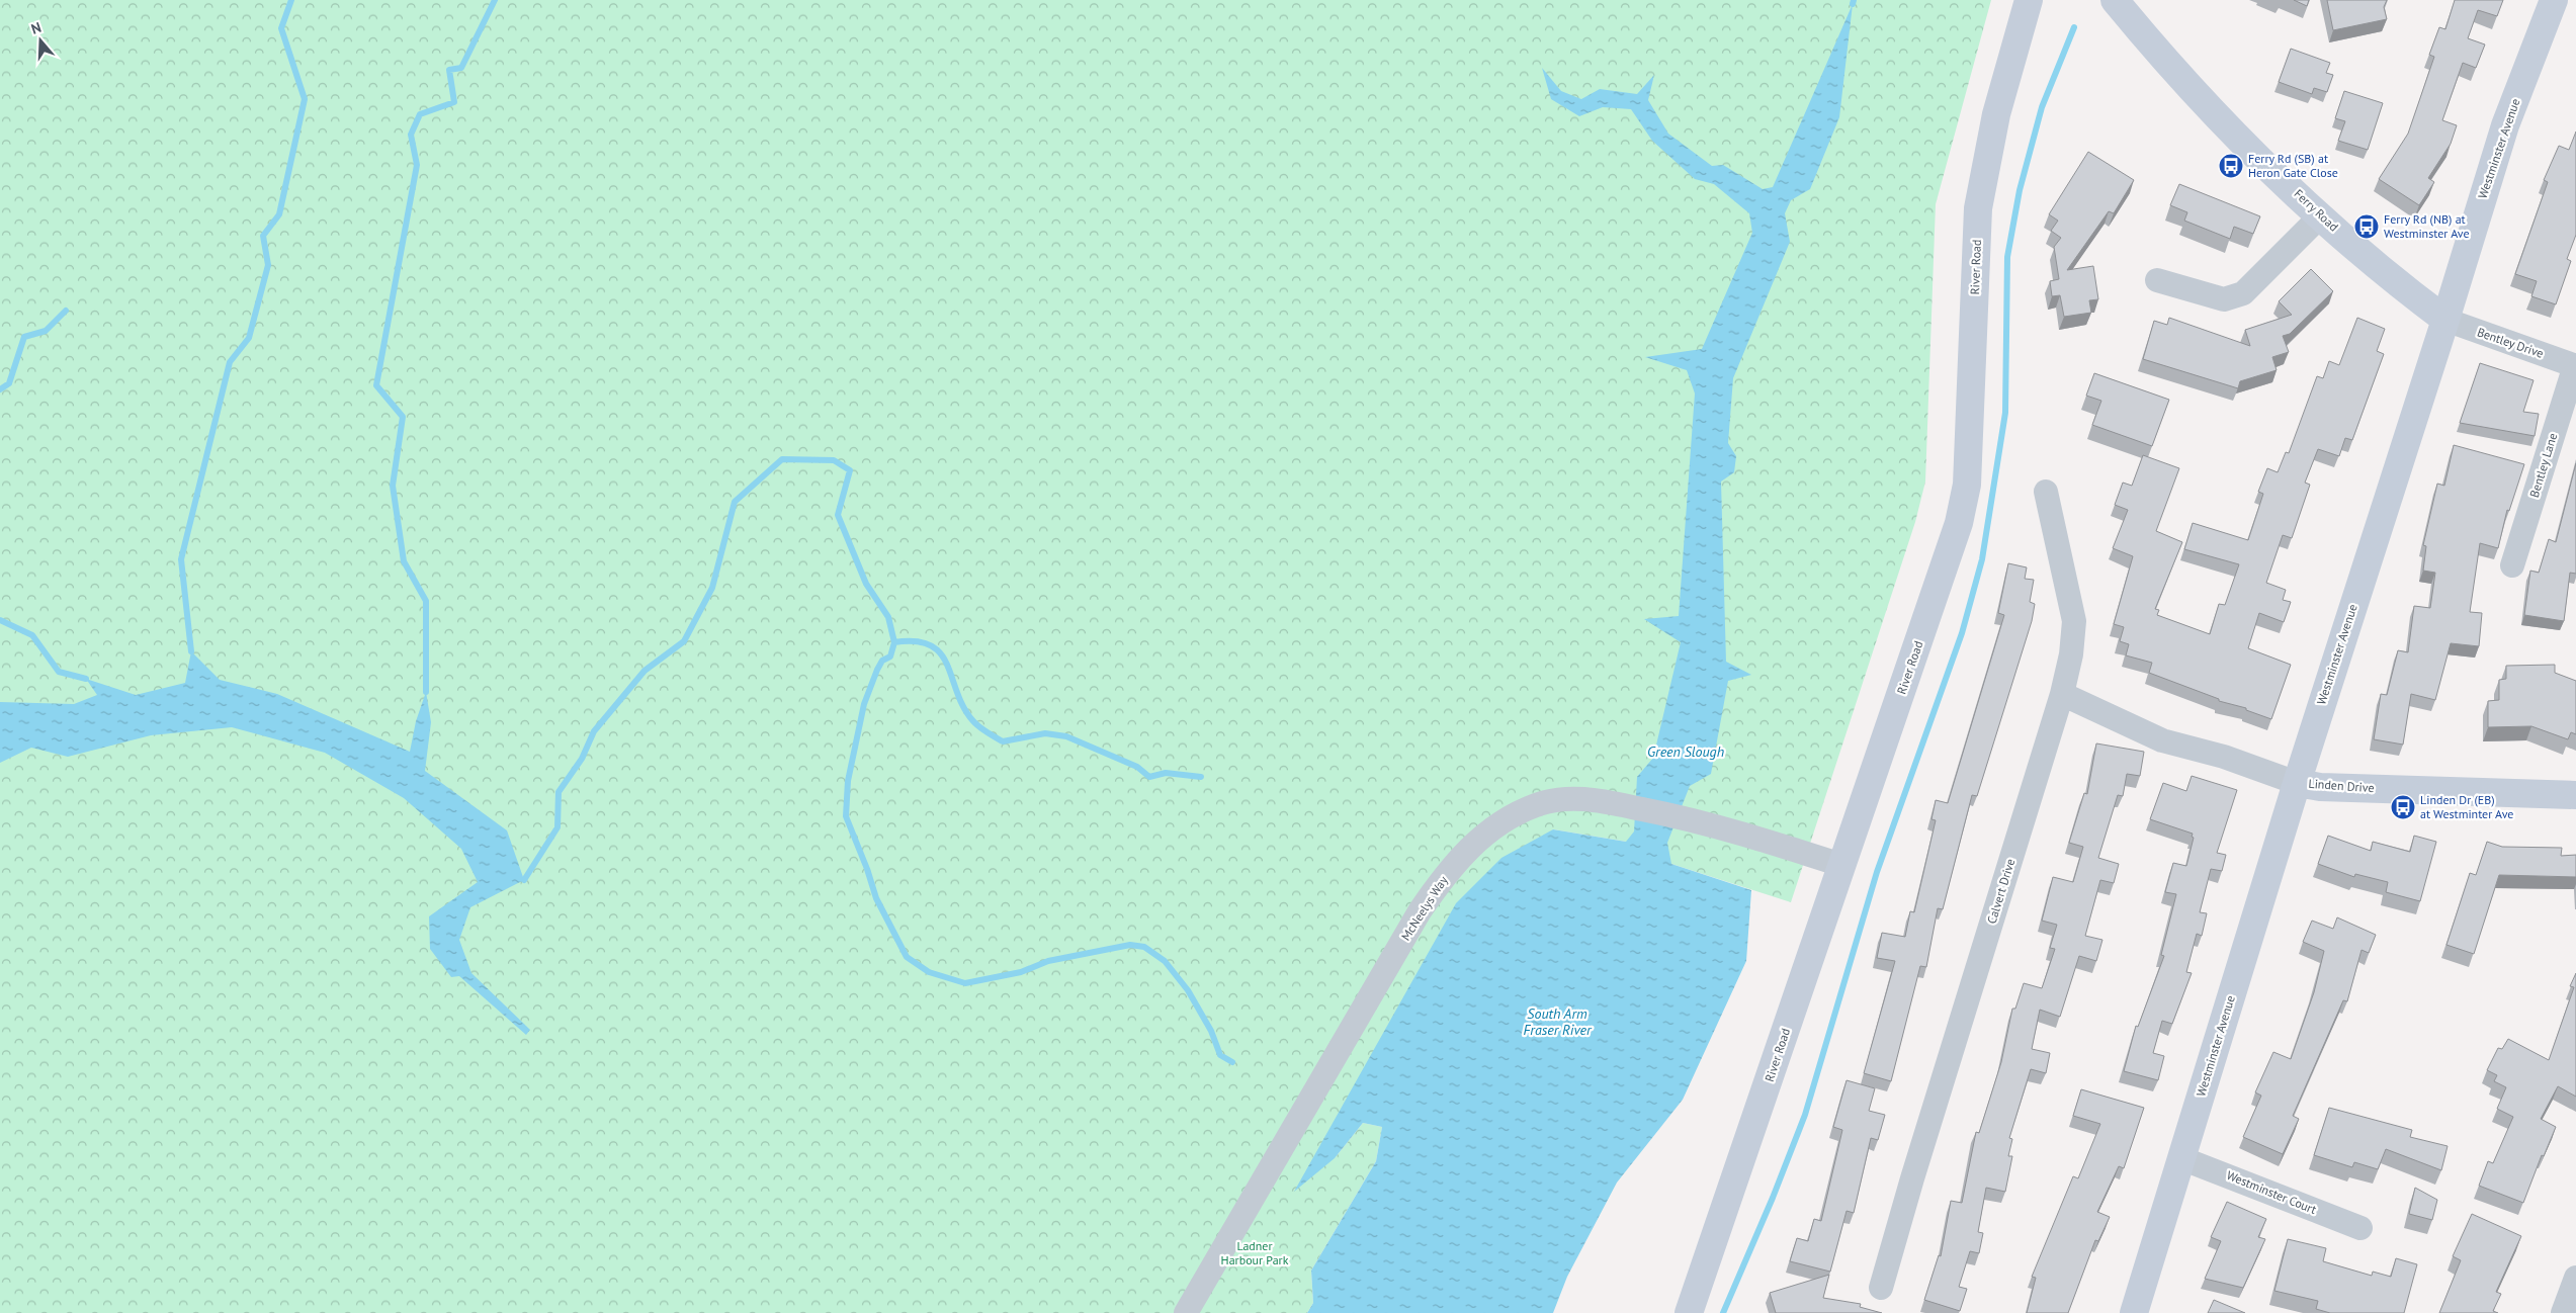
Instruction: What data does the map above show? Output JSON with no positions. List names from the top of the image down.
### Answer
{
  "streets": {
    "street": [
      "Westminster Avenue",
      "Ferry Road",
      "River Road",
      "Bentley Drive",
      "Bentley Lane",
      "Linden Drive",
      "Calvert Drive",
      "McNeelys Way",
      "Westminster Court"
    ]
  },
  "crossings": [
    ["Westminster Avenue", "Ferry Road"],
    ["Westminster Avenue", "Bentley Drive"],
    ["Westminster Avenue", "Linden Drive"],
    ["Westminster Avenue", "Westminster Court"],
    ["Ferry Road", "Bentley Drive"],
    ["River Road", "McNeelys Way"],
    ["Bentley Drive", "Bentley Lane"],
    ["Linden Drive", "Calvert Drive"]
  ],
  "water": ["Green Slough", "South Arm Fraser River"],
  "parks": ["Ladner Harbour Park"],
  "places": {
    "bus stop": ["Ferry Rd (SB) at Heron Gate Close", "Ferry Rd (NB) at Westminster Ave", "Linden Dr (EB) at Westminter Ave"]
  },
  "north": "top"
}
